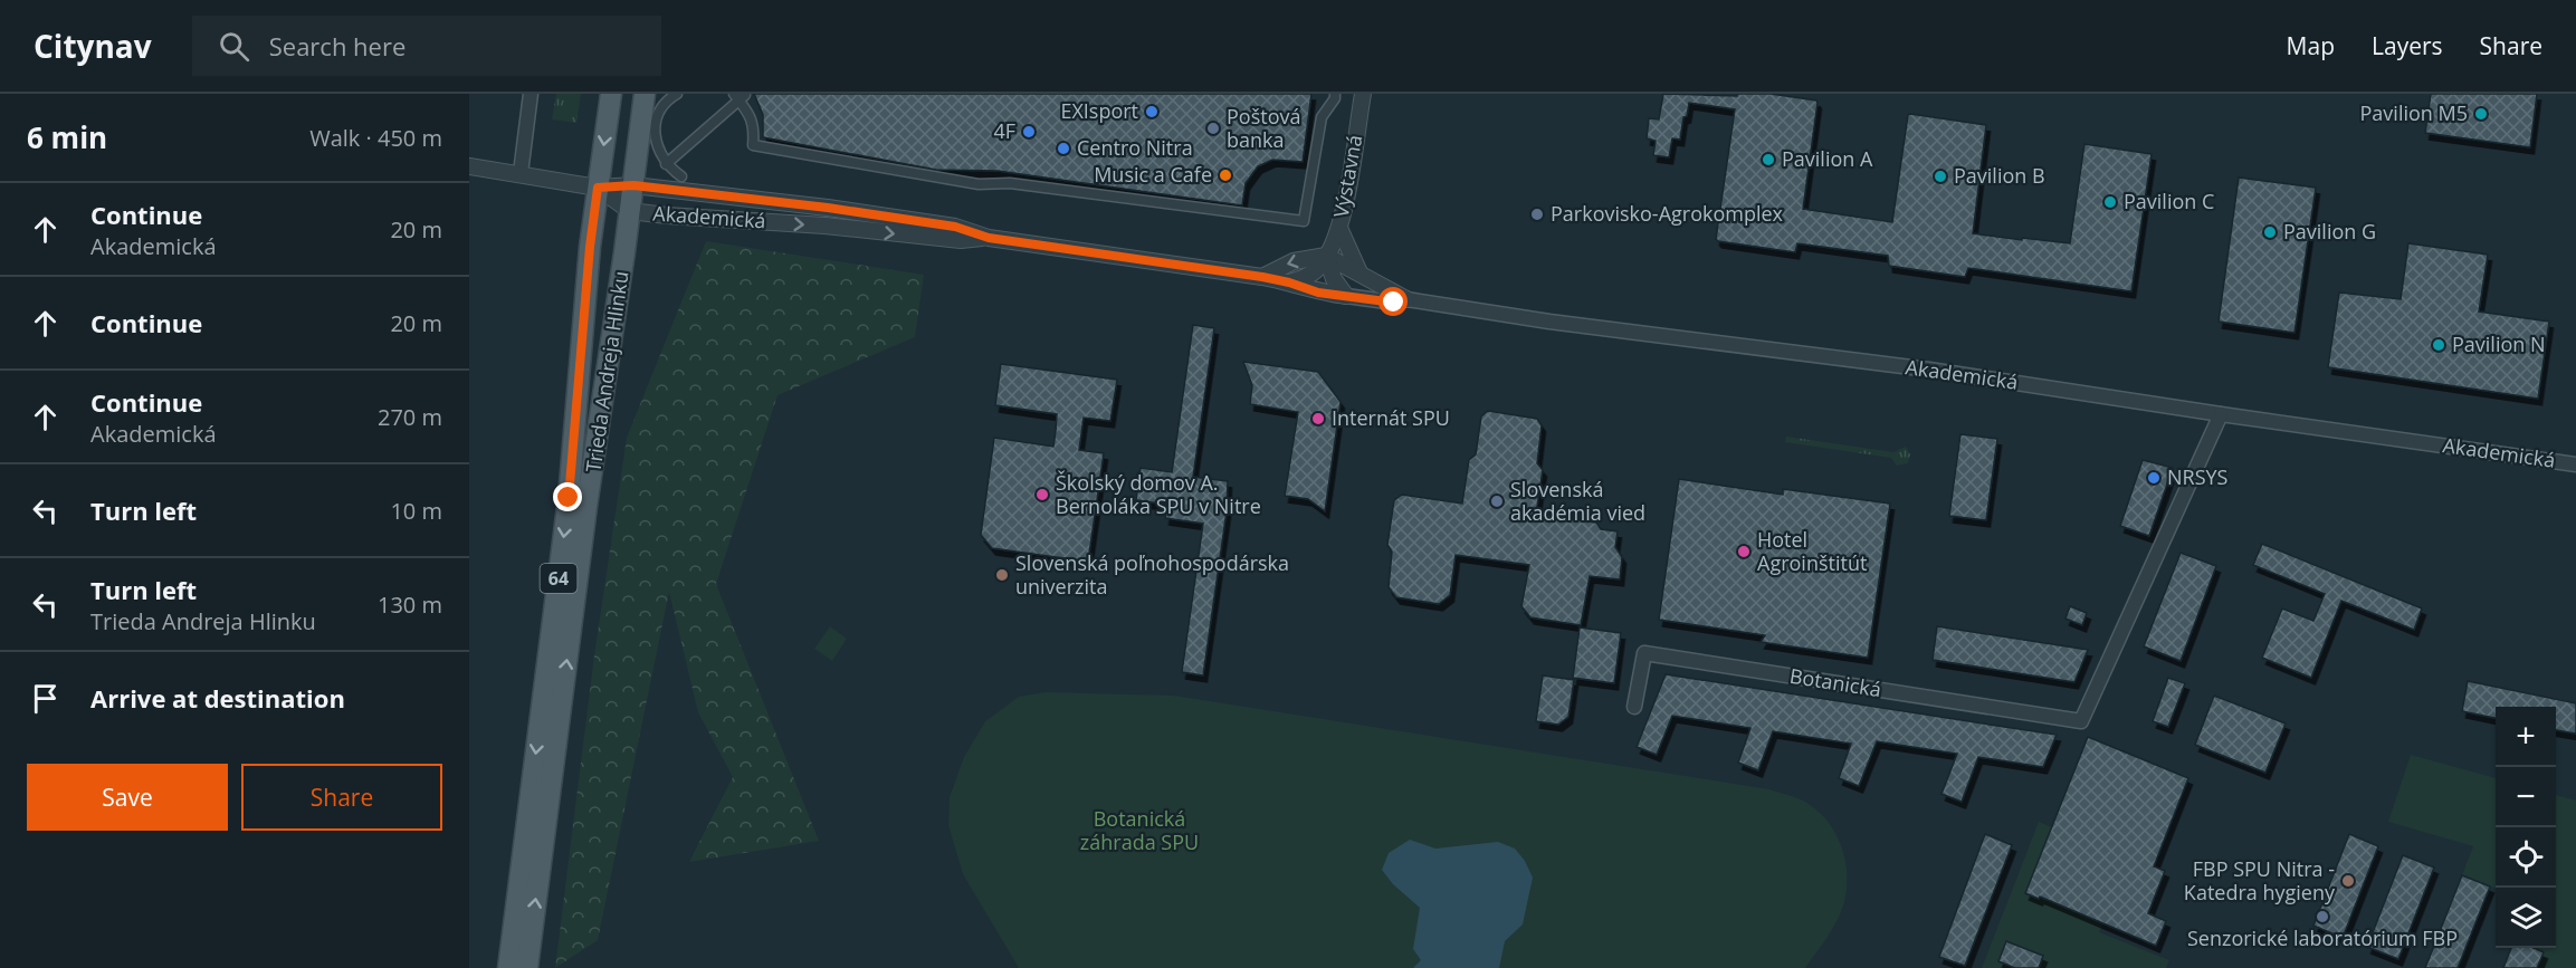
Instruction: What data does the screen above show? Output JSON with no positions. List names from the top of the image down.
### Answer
{
  "streets": {
    "main road": ["Trieda Andreja Hlinku", "64"],
    "street": ["Výstavná", "Akademická", "Botanická"]
  },
  "crossings": [
    ["Výstavná", "Akademická"],
    ["Akademická", "Trieda Andreja Hlinku"],
    ["Akademická", "Botanická"]
  ],
  "parks": ["Botanická záhrada SPU"],
  "places": [
    "EXIsport",
    "Pavilion M5",
    "Poštová banka",
    "4F",
    "Centro Nitra",
    "Pavilion A",
    "Music a Cafe",
    "Pavilion B",
    "Pavilion C",
    "Parkovisko-Agrokomplex",
    "Pavilion G",
    "Pavilion N",
    "Internát SPU",
    "NRSYS",
    "Školský domov A. Bernoláka SPU v Nitre",
    "Slovenská akadémia vied",
    "Hotel Agroinštitút",
    "Slovenská poľnohospodárska univerzita",
    "FBP SPU Nitra - Katedra hygieny",
    "Senzorické laboratórium FBP"
  ],
  "page": {
    "header": "Citynav",
    "search": "Search here",
    "nav": ["Map", "Layers", "Share"],
    "heading": ["6 min", "Walk · 450 m"],
    "list": [
      ["Continue", "Akademická", "20 m"],
      ["Continue", "20 m"],
      ["Continue", "Akademická", "270 m"],
      ["Turn left", "10 m"],
      ["Turn left", "Trieda Andreja Hlinku", "130 m"],
      "Arrive at destination"
    ],
    "map_buttons": ["+", "−"],
    "buttons": ["Save", "Share"]
  }
}
